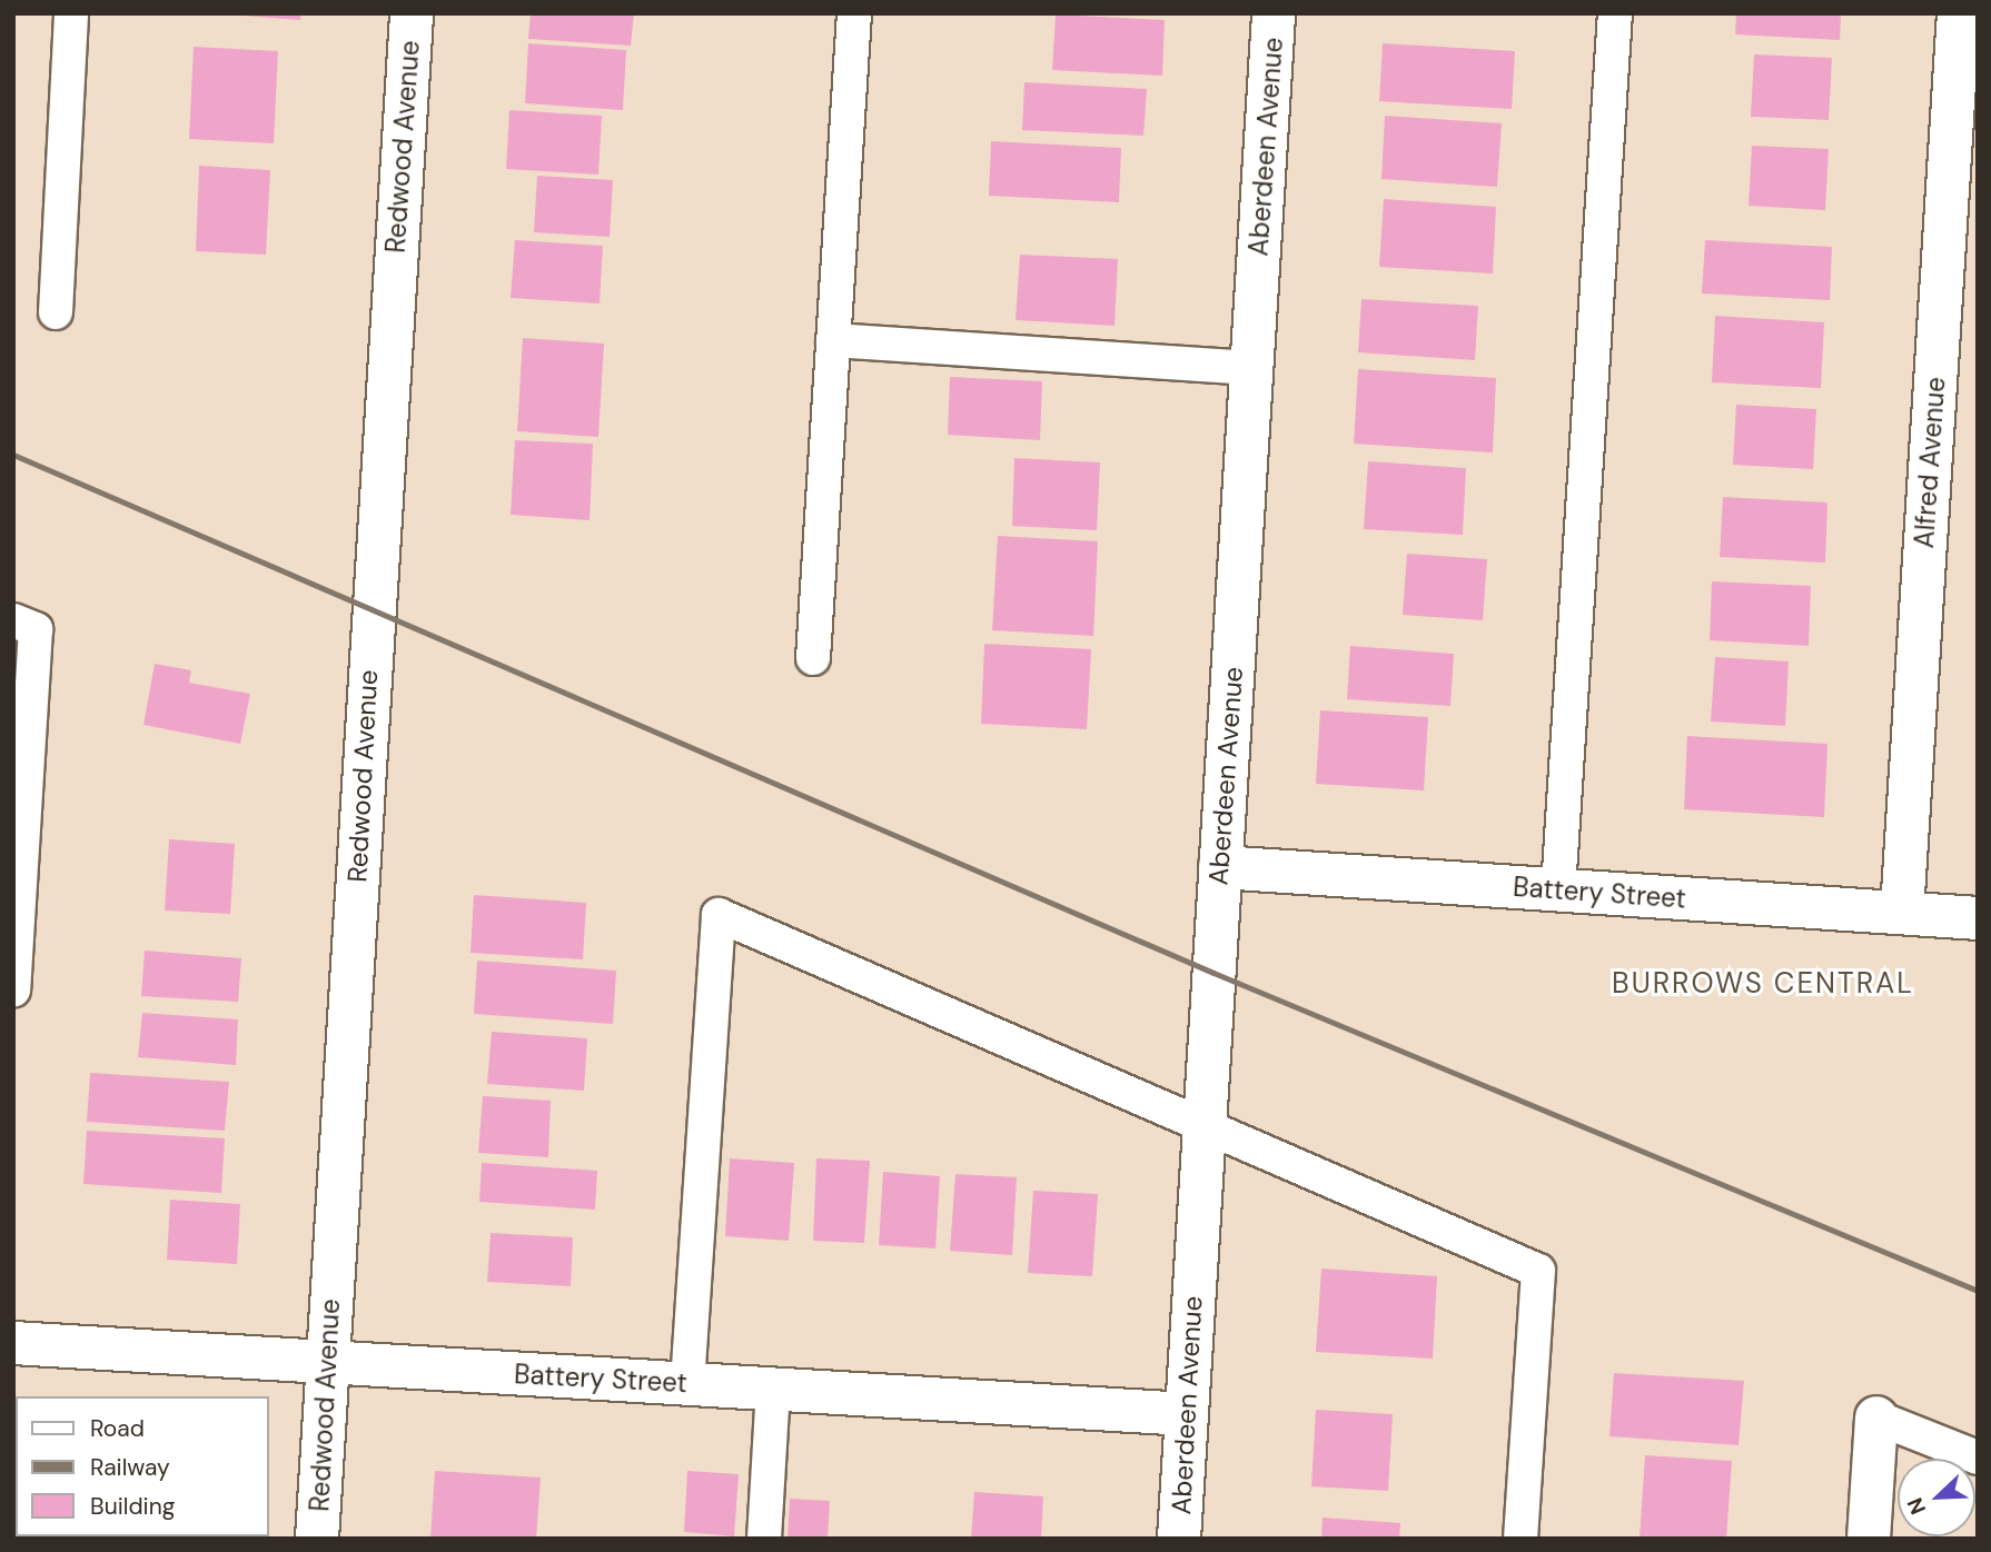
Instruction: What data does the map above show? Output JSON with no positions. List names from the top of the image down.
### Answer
{
  "streets": {
    "street": [
      "Redwood Avenue",
      "Aberdeen Avenue",
      "Alfred Avenue",
      "Battery Street"
    ]
  },
  "crossings": [
    ["Redwood Avenue", "Battery Street"],
    ["Aberdeen Avenue", "Battery Street"],
    ["Alfred Avenue", "Battery Street"]
  ],
  "districts": ["BURROWS CENTRAL"],
  "legend": ["Road", "Railway", "Building"],
  "north": "bottom left"
}
